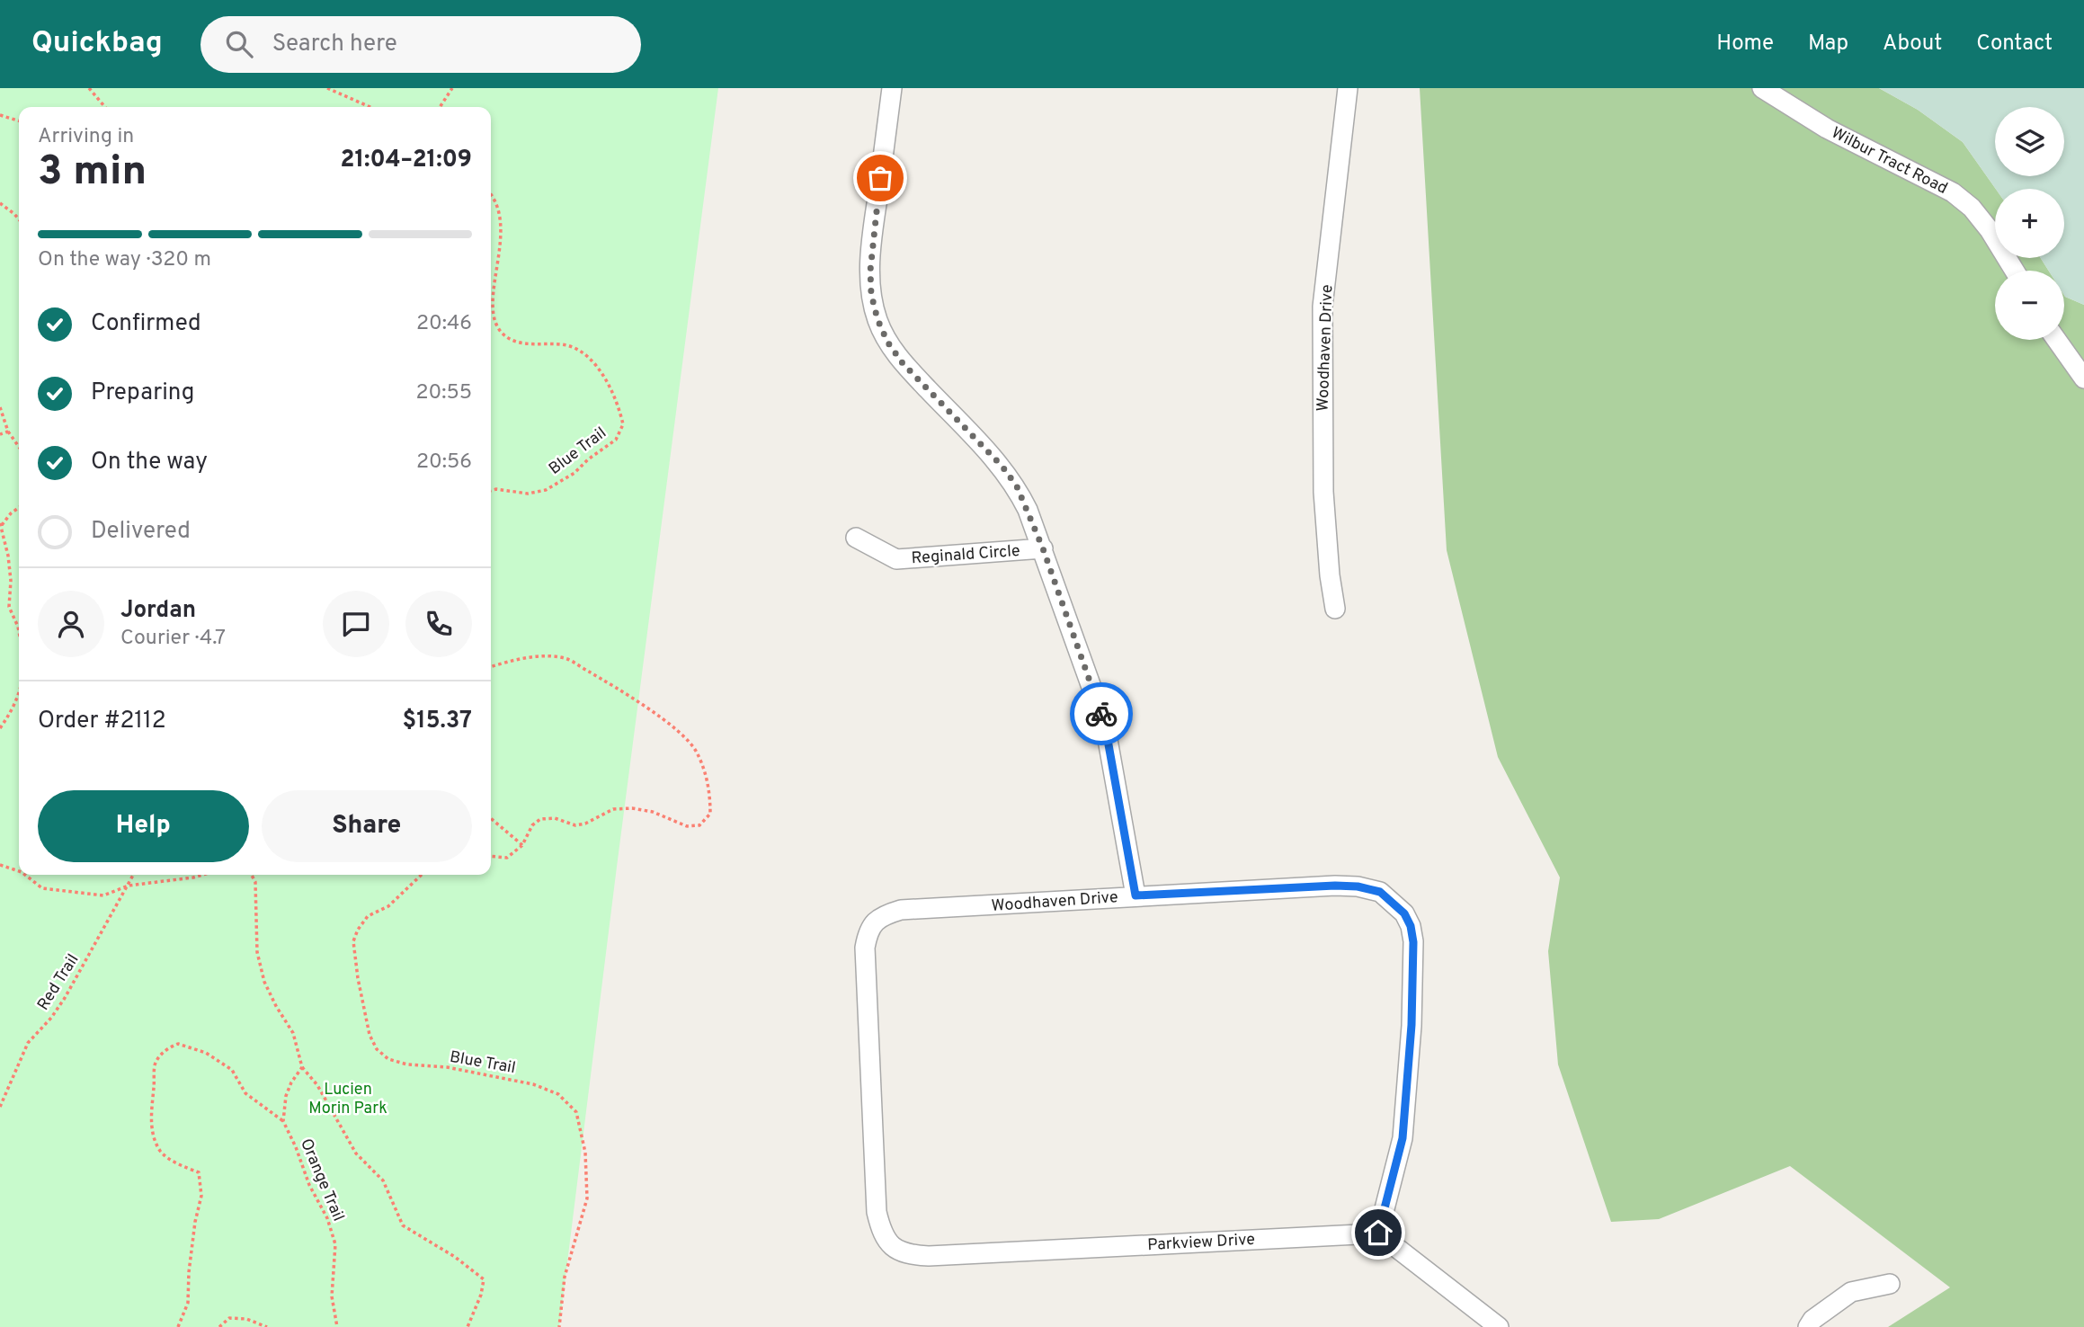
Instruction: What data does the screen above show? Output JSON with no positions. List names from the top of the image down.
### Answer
{
  "streets": {
    "street": [
      "Wilbur Tract Road",
      "Woodhaven Drive",
      "Reginald Circle",
      "Parkview Drive"
    ],
    "path": ["Blue Trail", "Red Trail", "Orange Trail"]
  },
  "crossings": [
    ["Woodhaven Drive", "Parkview Drive"]
  ],
  "parks": ["Lucien Morin Park"],
  "page": {
    "header": "Quickbag",
    "search": "Search here",
    "nav": [
      "Home",
      "Map",
      "About",
      "Contact"
    ],
    "map_buttons": ["+", "−"],
    "heading": ["3 min", "Arriving in", "21:04–21:09"],
    "panel": [
      "Jordan",
      "Courier · 4.7",
      "Order #2112",
      "$15.37"
    ],
    "bar": "On the way · 320 m",
    "list": [
      ["Confirmed", "20:46"],
      ["Preparing", "20:55"],
      ["On the way", "20:56"],
      "Delivered"
    ],
    "buttons": ["Help", "Share"]
  }
}
